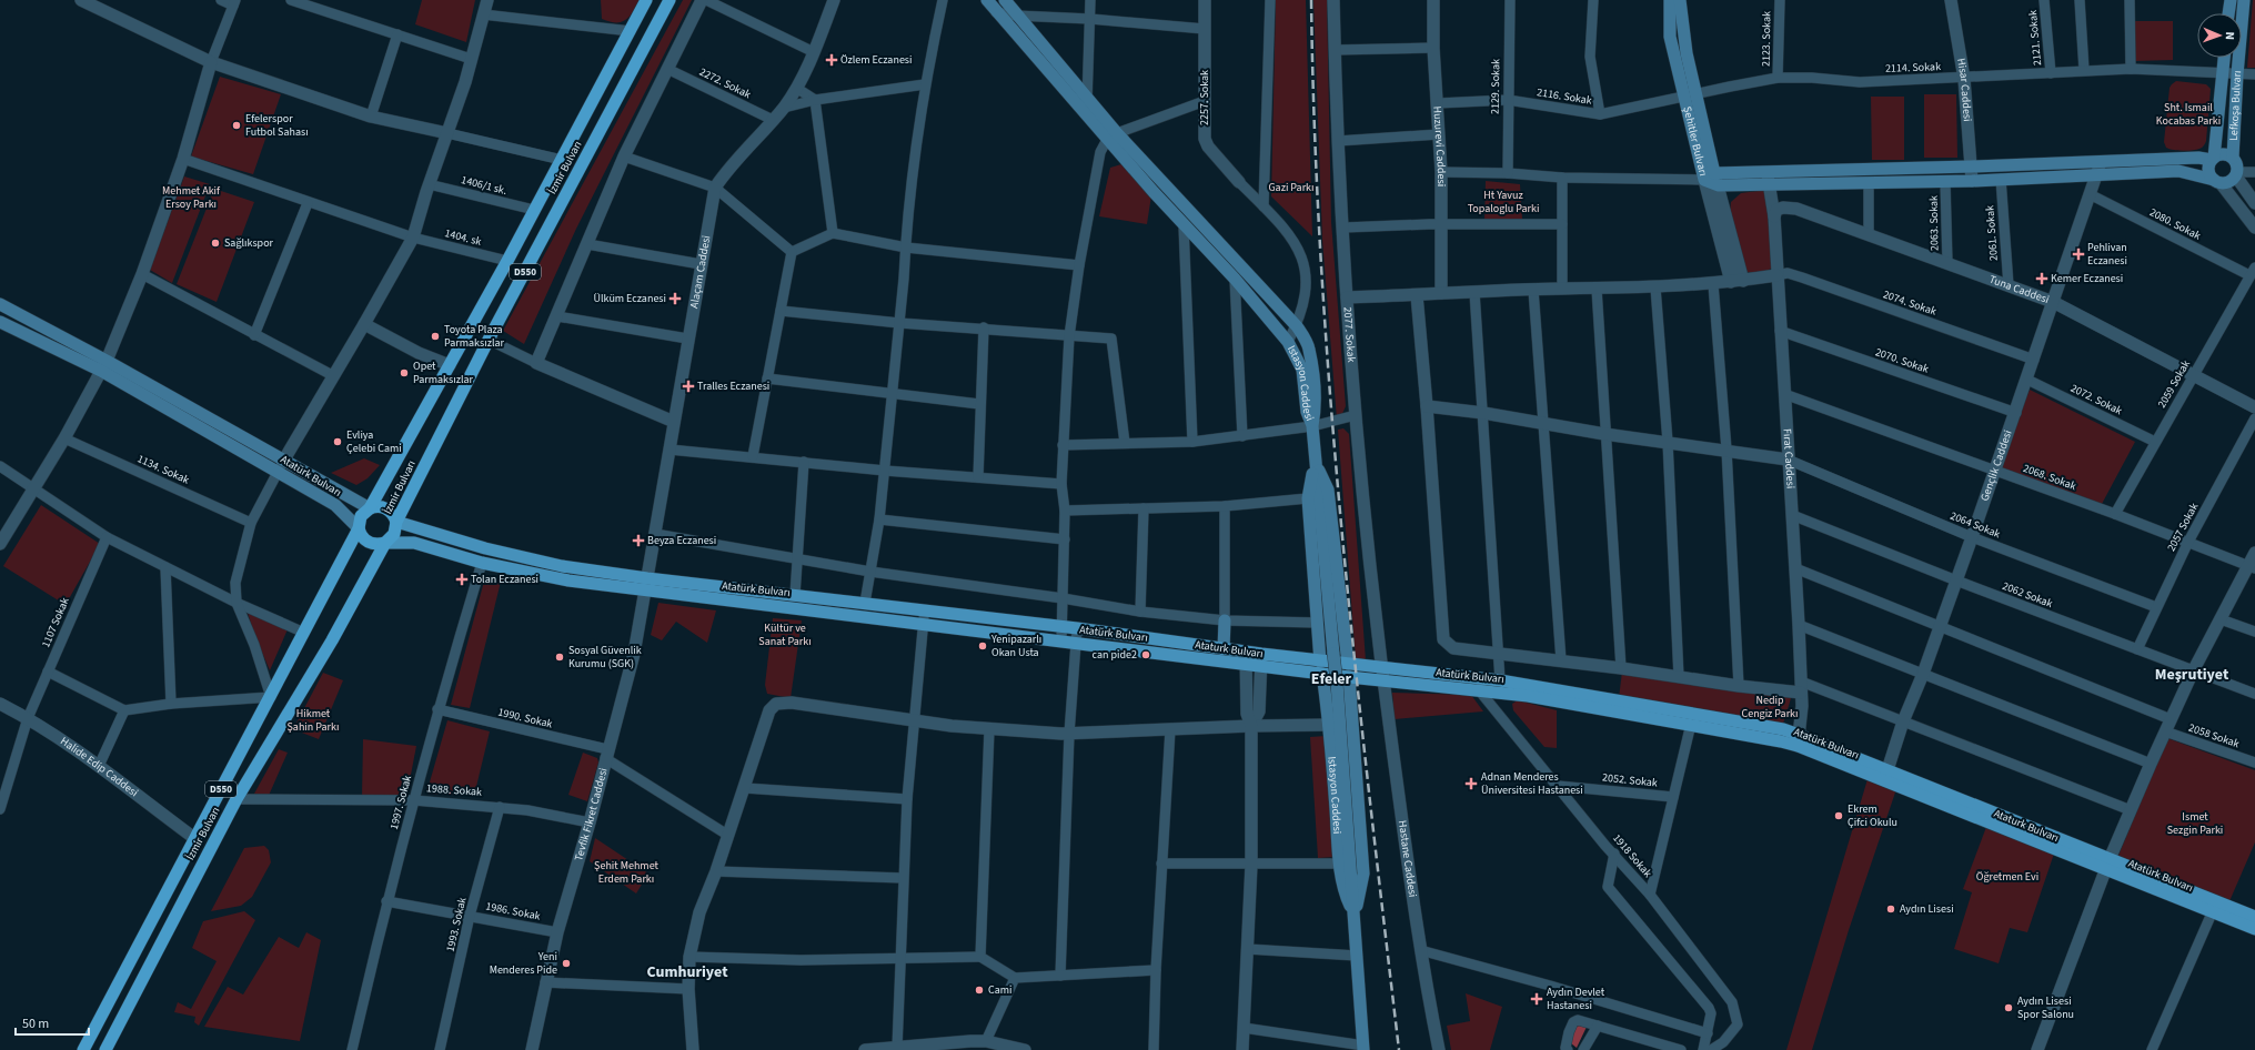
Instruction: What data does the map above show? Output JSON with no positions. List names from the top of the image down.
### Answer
{
  "streets": {
    "highway": ["İzmir Bulvarı", "D550", "Atatürk Bulvarı"],
    "main road": [
      "Lefkoşa Bulvarı",
      "Şehitler Bulvarı",
      "Istasyon Caddesi",
      "Ataturk Bulvarı"
    ],
    "street": [
      "2121. Sokak",
      "2123. Sokak",
      "2114. Sokak",
      "2272. Sokak",
      "2129. Sokak",
      "Hisar Caddesi",
      "2116. Sokak",
      "2257. Sokak",
      "Huzurevi Caddesi",
      "1406/1 sk.",
      "2063. Sokak",
      "2080. Sokak",
      "2061. Sokak",
      "1404. sk",
      "Alaçam Caddesi",
      "Tuna Caddesi",
      "2074. Sokak",
      "2077. Sokak",
      "2070. Sokak",
      "2059 Sokak",
      "2072. Sokak",
      "Fırat Caddesi",
      "Gençlik Caddesi",
      "1134. Sokak",
      "2068. Sokak",
      "2064 Sokak",
      "2057 Sokak",
      "2062 Sokak",
      "1107 Sokak",
      "1990. Sokak",
      "2058 Sokak",
      "Halide Edip Caddesi",
      "2052. Sokak",
      "1988. Sokak",
      "1997. Sokak",
      "Tevfik Fikret Caddesi",
      "1918 Sokak",
      "Hastane Caddesi",
      "1986. Sokak",
      "1993. Sokak"
    ]
  },
  "crossings": [
    ["2121. Sokak", "2114. Sokak"],
    ["2123. Sokak", "2114. Sokak"],
    ["2114. Sokak", "Hisar Caddesi"],
    ["2114. Sokak", "2116. Sokak"],
    ["2114. Sokak", "Lefkoşa Bulvarı"],
    ["2114. Sokak", "Şehitler Bulvarı"],
    ["2272. Sokak", "Alaçam Caddesi"],
    ["2129. Sokak", "2116. Sokak"],
    ["2116. Sokak", "Şehitler Bulvarı"],
    ["2116. Sokak", "Huzurevi Caddesi"],
    ["İzmir Bulvarı", "1406/1 sk."],
    ["İzmir Bulvarı", "1404. sk"],
    ["İzmir Bulvarı", "Atatürk Bulvarı"],
    ["İzmir Bulvarı", "Halide Edip Caddesi"],
    ["İzmir Bulvarı", "1988. Sokak"],
    ["2063. Sokak", "Tuna Caddesi"],
    ["2080. Sokak", "2059 Sokak"],
    ["2080. Sokak", "Gençlik Caddesi"],
    ["2061. Sokak", "Tuna Caddesi"],
    ["Alaçam Caddesi", "Atatürk Bulvarı"],
    ["Alaçam Caddesi", "Tevfik Fikret Caddesi"],
    ["Tuna Caddesi", "2059 Sokak"],
    ["Tuna Caddesi", "Fırat Caddesi"],
    ["Tuna Caddesi", "Gençlik Caddesi"],
    ["2074. Sokak", "Fırat Caddesi"],
    ["2074. Sokak", "Gençlik Caddesi"],
    ["2077. Sokak", "Atatürk Bulvarı"],
    ["2077. Sokak", "Ataturk Bulvarı"],
    ["2077. Sokak", "Hastane Caddesi"],
    ["2070. Sokak", "Fırat Caddesi"],
    ["2070. Sokak", "Gençlik Caddesi"],
    ["Istasyon Caddesi", "Atatürk Bulvarı"],
    ["2059 Sokak", "2072. Sokak"],
    ["2059 Sokak", "2068. Sokak"],
    ["2072. Sokak", "Gençlik Caddesi"],
    ["Fırat Caddesi", "Atatürk Bulvarı"],
    ["Fırat Caddesi", "2068. Sokak"],
    ["Fırat Caddesi", "2064 Sokak"],
    ["Fırat Caddesi", "2062 Sokak"],
    ["Fırat Caddesi", "Ataturk Bulvarı"],
    ["Gençlik Caddesi", "2068. Sokak"],
    ["Gençlik Caddesi", "2064 Sokak"],
    ["Gençlik Caddesi", "2062 Sokak"],
    ["Gençlik Caddesi", "Ataturk Bulvarı"],
    ["Atatürk Bulvarı", "Ataturk Bulvarı"],
    ["Atatürk Bulvarı", "1997. Sokak"],
    ["Atatürk Bulvarı", "Tevfik Fikret Caddesi"],
    ["Atatürk Bulvarı", "1918 Sokak"],
    ["Atatürk Bulvarı", "Hastane Caddesi"],
    ["2068. Sokak", "2057 Sokak"],
    ["2064 Sokak", "2057 Sokak"],
    ["2057 Sokak", "2062 Sokak"],
    ["1107 Sokak", "Halide Edip Caddesi"],
    ["Ataturk Bulvarı", "Hastane Caddesi"],
    ["1990. Sokak", "1997. Sokak"],
    ["1990. Sokak", "Tevfik Fikret Caddesi"],
    ["2052. Sokak", "1918 Sokak"],
    ["1988. Sokak", "1997. Sokak"],
    ["1988. Sokak", "Tevfik Fikret Caddesi"],
    ["1988. Sokak", "1993. Sokak"],
    ["1997. Sokak", "1986. Sokak"],
    ["Tevfik Fikret Caddesi", "1986. Sokak"],
    ["1986. Sokak", "1993. Sokak"]
  ],
  "districts": ["Meşrutiyet", "Efeler", "Cumhuriyet"],
  "parks": [
    "Sht. Ismail Kocabas Parki",
    "Gazi Parkı",
    "Mehmet Akif Ersoy Parkı",
    "Ht Yavuz Topaloglu Parki",
    "Kültür ve Sanat Parkı",
    "Nedip Cengiz Parkı",
    "Hikmet Şahin Parkı",
    "Ismet Sezgin Parki",
    "Şehit Mehmet Erdem Parkı",
    "Öğretmen Evi"
  ],
  "places": {
    "health": [
      "Özlem Eczanesi",
      "Pehlivan Eczanesi",
      "Kemer Eczanesi",
      "Ülküm Eczanesi",
      "Tralles Eczanesi",
      "Beyza Eczanesi",
      "Tolan Eczanesi",
      "Adnan Menderes Üniversitesi Hastanesi",
      "Aydın Devlet Hastanesi"
    ],
    "other": [
      "Efelerspor Futbol Sahası",
      "Sağlıkspor",
      "Toyota Plaza Parmaksızlar",
      "Opet Parmaksızlar",
      "Evliya Çelebi Cami",
      "Yenipazarlı Okan Usta",
      "can pide2",
      "Sosyal Güvenlik Kurumu (SGK)",
      "Ekrem Çifci Okulu",
      "Aydın Lisesi",
      "Yeni Menderes Pide",
      "Cami",
      "Aydın Lisesi Spor Salonu"
    ]
  },
  "scale_bar": "50 m",
  "north": "right"
}
